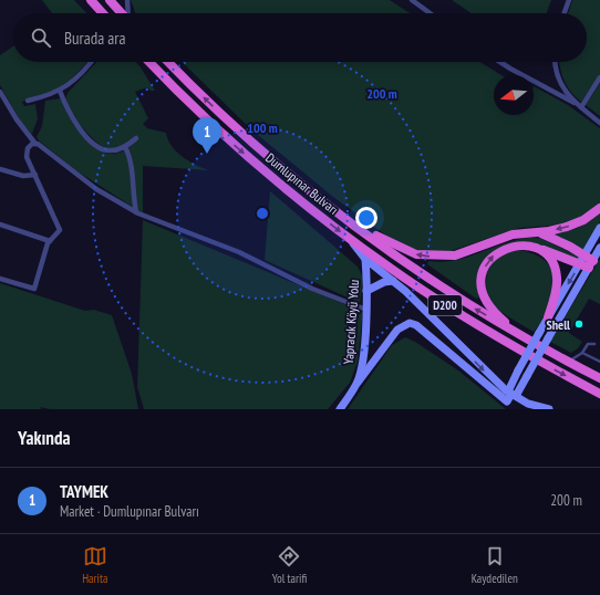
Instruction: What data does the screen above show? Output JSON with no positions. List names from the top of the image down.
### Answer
{
  "streets": {
    "highway": ["Dumlupınar Bulvarı", "D200"],
    "main road": ["Yapracık Köyü Yolu"]
  },
  "places": ["Shell"],
  "north": "left",
  "page": {
    "search": "Burada ara",
    "pins": "1",
    "heading": "Yakında",
    "list": [
      {
        "mark": "1",
        "name": "TAYMEK",
        "note": "Market · Dumlupınar Bulvarı",
        "value": "200 m"
      }
    ],
    "nav": ["Harita", "Yol tarifi", "Kaydedilen"]
  },
  "rings": ["200 m", "100 m"]
}
